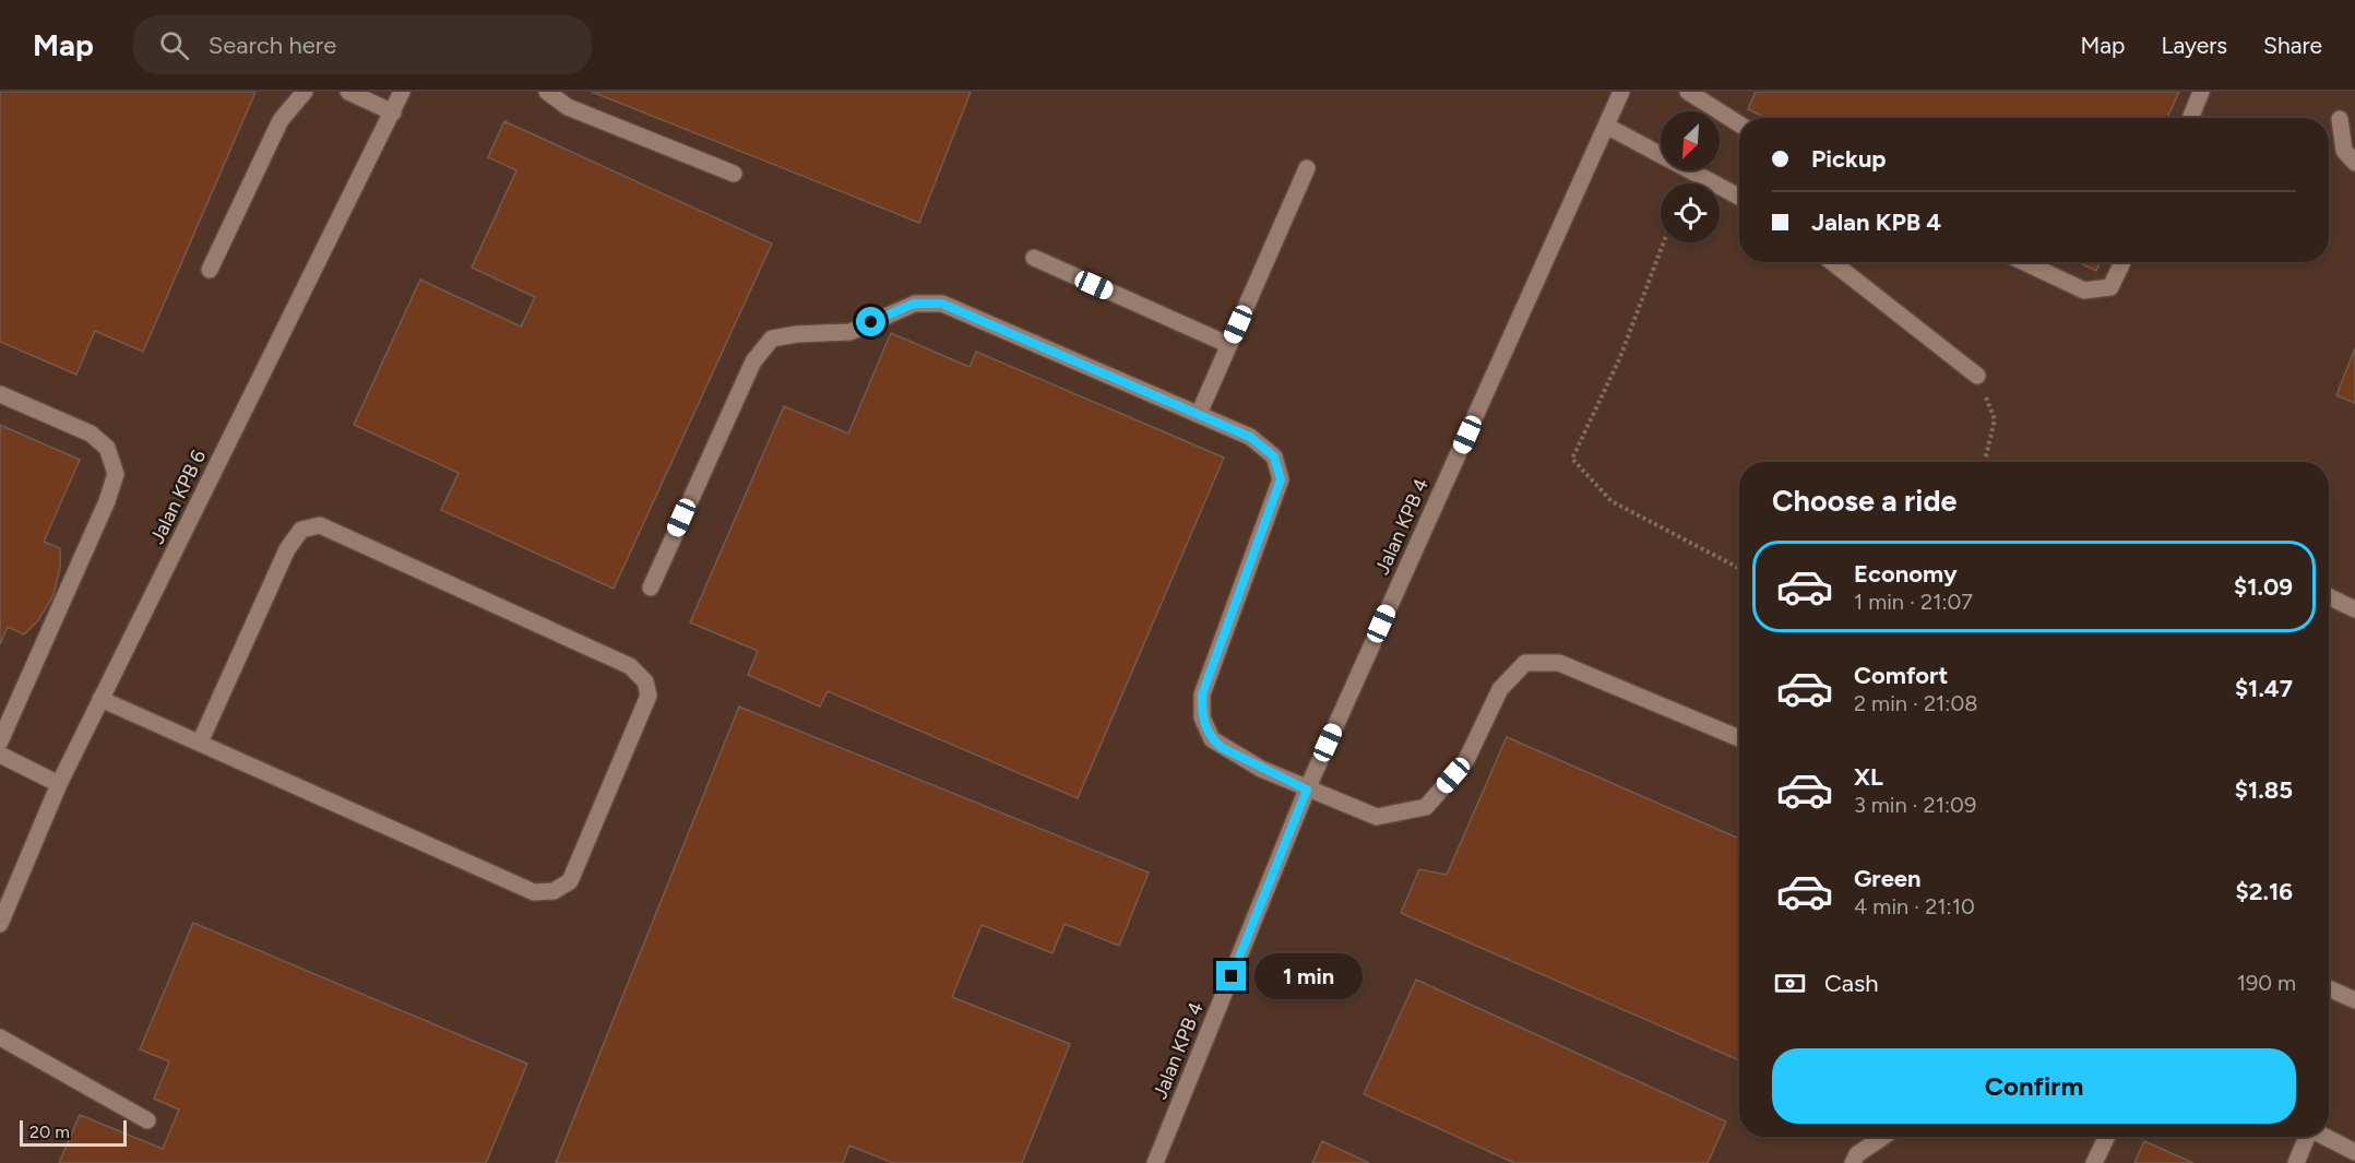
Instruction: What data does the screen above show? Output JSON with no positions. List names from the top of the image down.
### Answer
{
  "streets": {
    "street": ["Jalan KPB 6", "Jalan KPB 4"]
  },
  "scale_bar": "20 m",
  "north": "bottom left",
  "page": {
    "header": "Map",
    "search": "Search here",
    "nav": ["Map", "Layers", "Share"],
    "banner": ["Pickup", "Jalan KPB 4"],
    "heading": "Choose a ride",
    "list": [
      {
        "name": "Economy",
        "note": "1 min · 21:07",
        "value": "$1.09"
      },
      {
        "name": "Comfort",
        "note": "2 min · 21:08",
        "value": "$1.47"
      },
      {
        "name": "XL",
        "note": "3 min · 21:09",
        "value": "$1.85"
      },
      {
        "name": "Green",
        "note": "4 min · 21:10",
        "value": "$2.16"
      }
    ],
    "pay": ["Cash", "190 m"],
    "bubble": "1 min",
    "buttons": "Confirm",
    "scale": "20 m"
  }
}
